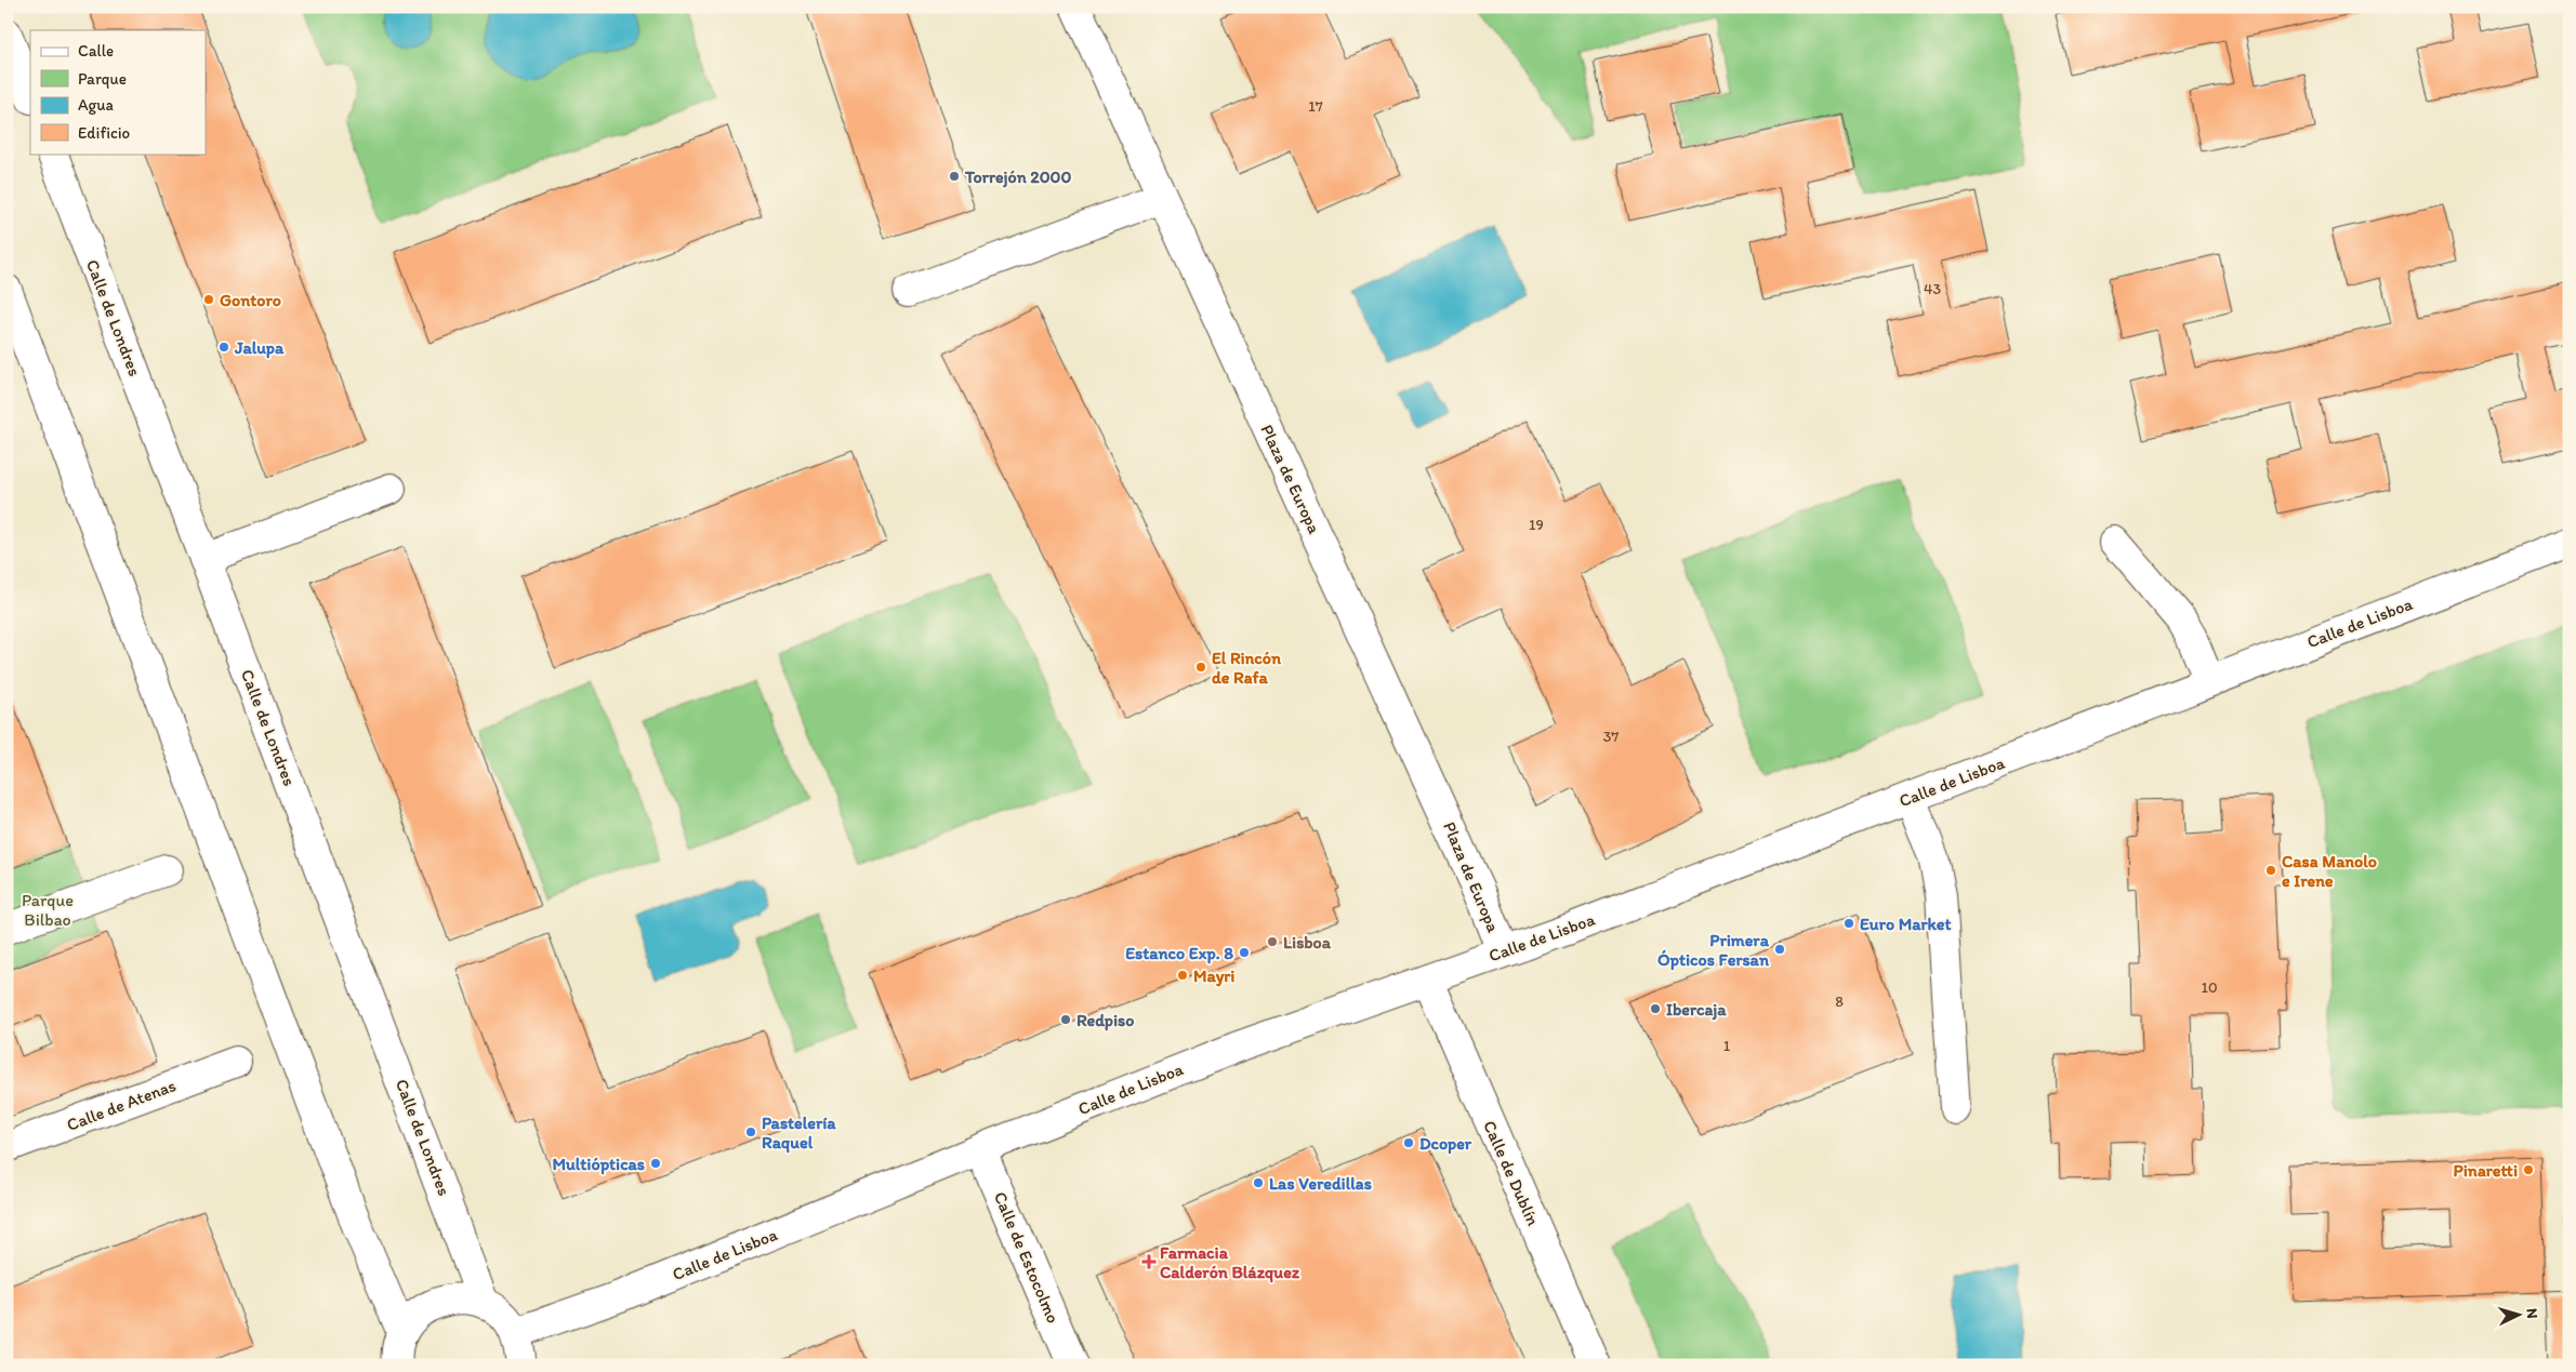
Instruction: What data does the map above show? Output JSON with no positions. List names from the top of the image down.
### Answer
{
  "streets": {
    "street": [
      "Calle de Londres",
      "Plaza de Europa",
      "Calle de Lisboa",
      "Calle de Atenas",
      "Calle de Dublín",
      "Calle de Estocolmo"
    ]
  },
  "crossings": [
    ["Plaza de Europa", "Calle de Lisboa"],
    ["Calle de Lisboa", "Calle de Dublín"],
    ["Calle de Lisboa", "Calle de Estocolmo"]
  ],
  "parks": ["Parque Bilbao"],
  "places": {
    "other": [
      "Torrejón 2000",
      "Gontoro",
      "Jalupa",
      "El Rincón de Rafa",
      "Casa Manolo e Irene",
      "Euro Market",
      "Lisboa",
      "Primera Ópticos Fersan",
      "Estanco Exp. 8",
      "Mayri",
      "Ibercaja",
      "Redpiso",
      "Pastelería Raquel",
      "Dcoper",
      "Multiópticas",
      "Pinaretti",
      "Las Veredillas"
    ],
    "health": ["Farmacia Calderón Blázquez"]
  },
  "house_numbers": [
    "17",
    "43",
    "19",
    "37",
    "10",
    "8",
    "1"
  ],
  "legend": [
    "Calle",
    "Parque",
    "Agua",
    "Edificio"
  ],
  "north": "right"
}
